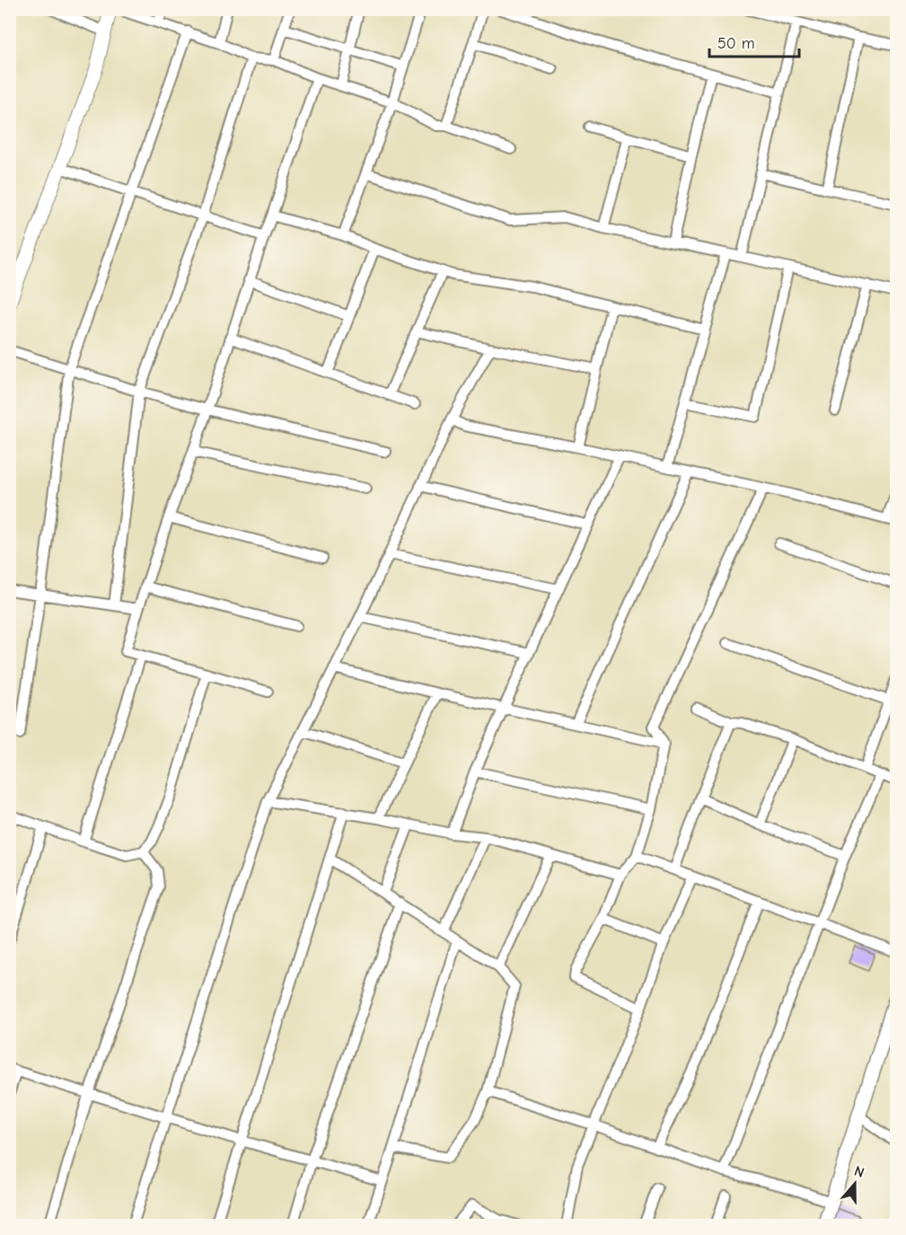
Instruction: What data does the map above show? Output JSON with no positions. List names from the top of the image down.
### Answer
{
  "scale_bar": "50 m",
  "north": "top"
}
